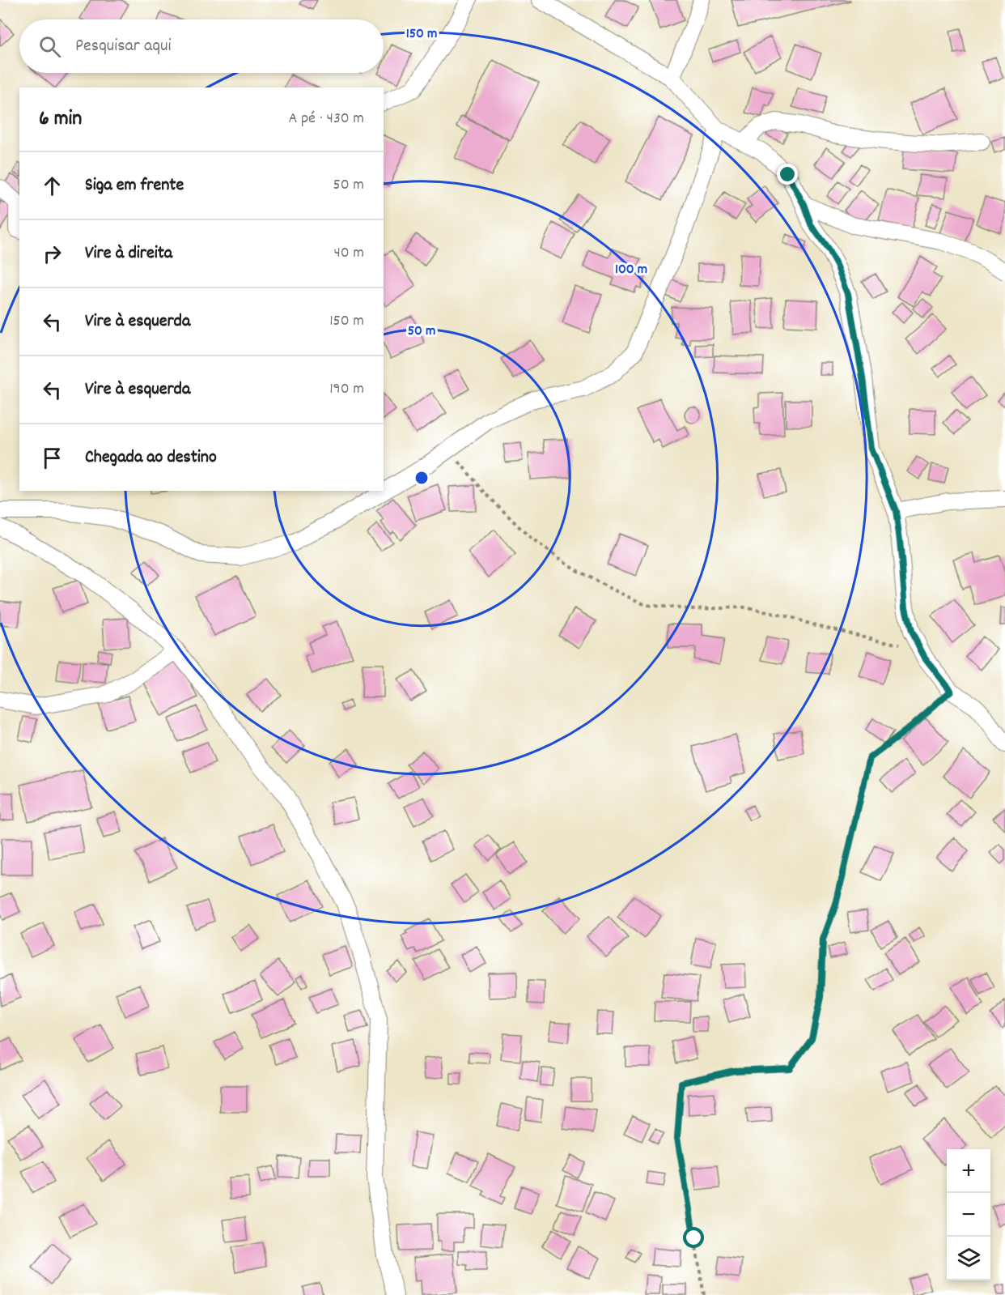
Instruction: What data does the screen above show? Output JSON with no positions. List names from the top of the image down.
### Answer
{
  "page": {
    "search": "Pesquisar aqui",
    "heading": ["6 min", "A pé · 430 m"],
    "list": [
      ["Siga em frente", "50 m"],
      ["Vire à direita", "40 m"],
      ["Vire à esquerda", "150 m"],
      ["Vire à esquerda", "190 m"],
      "Chegada ao destino"
    ],
    "map_buttons": ["+", "−"]
  },
  "rings": ["150 m", "100 m", "50 m"]
}
